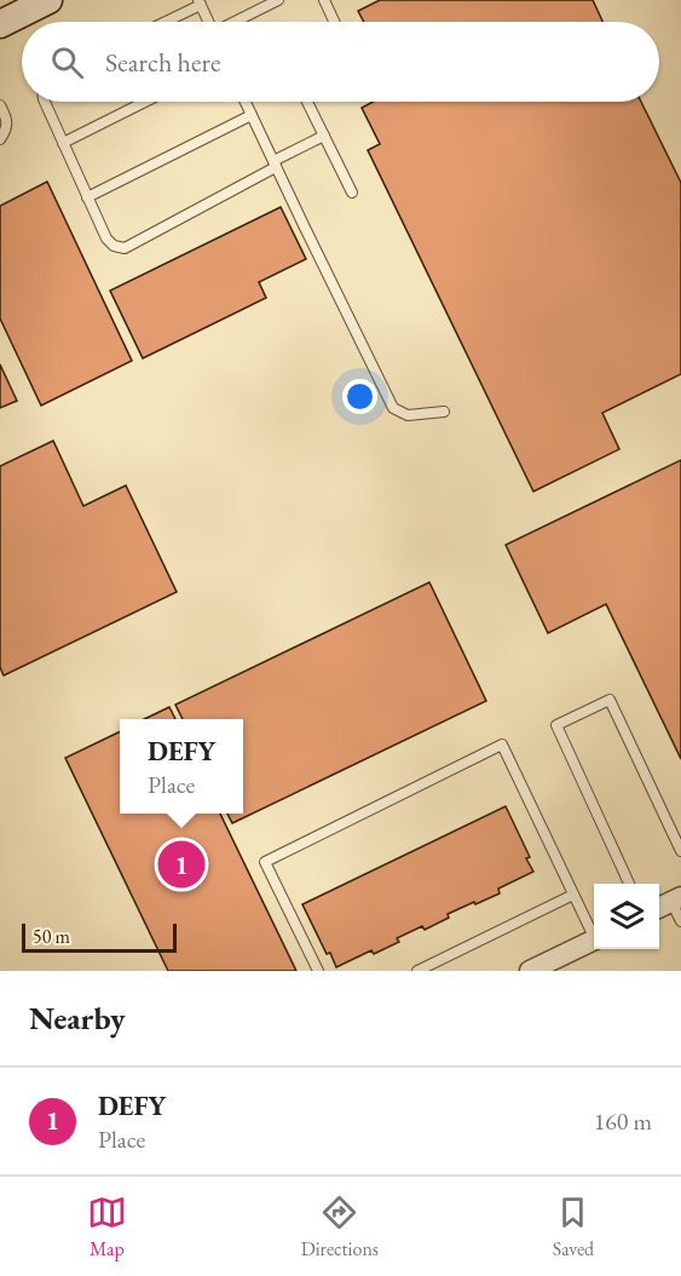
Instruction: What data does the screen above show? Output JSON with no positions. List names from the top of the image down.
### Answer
{
  "scale_bar": "50 m",
  "page": {
    "search": "Search here",
    "popup": ["DEFY", "Place"],
    "pins": "1",
    "scale": "50 m",
    "heading": "Nearby",
    "list": [
      {
        "mark": "1",
        "name": "DEFY",
        "note": "Place",
        "value": "160 m"
      }
    ],
    "nav": ["Map", "Directions", "Saved"]
  }
}
